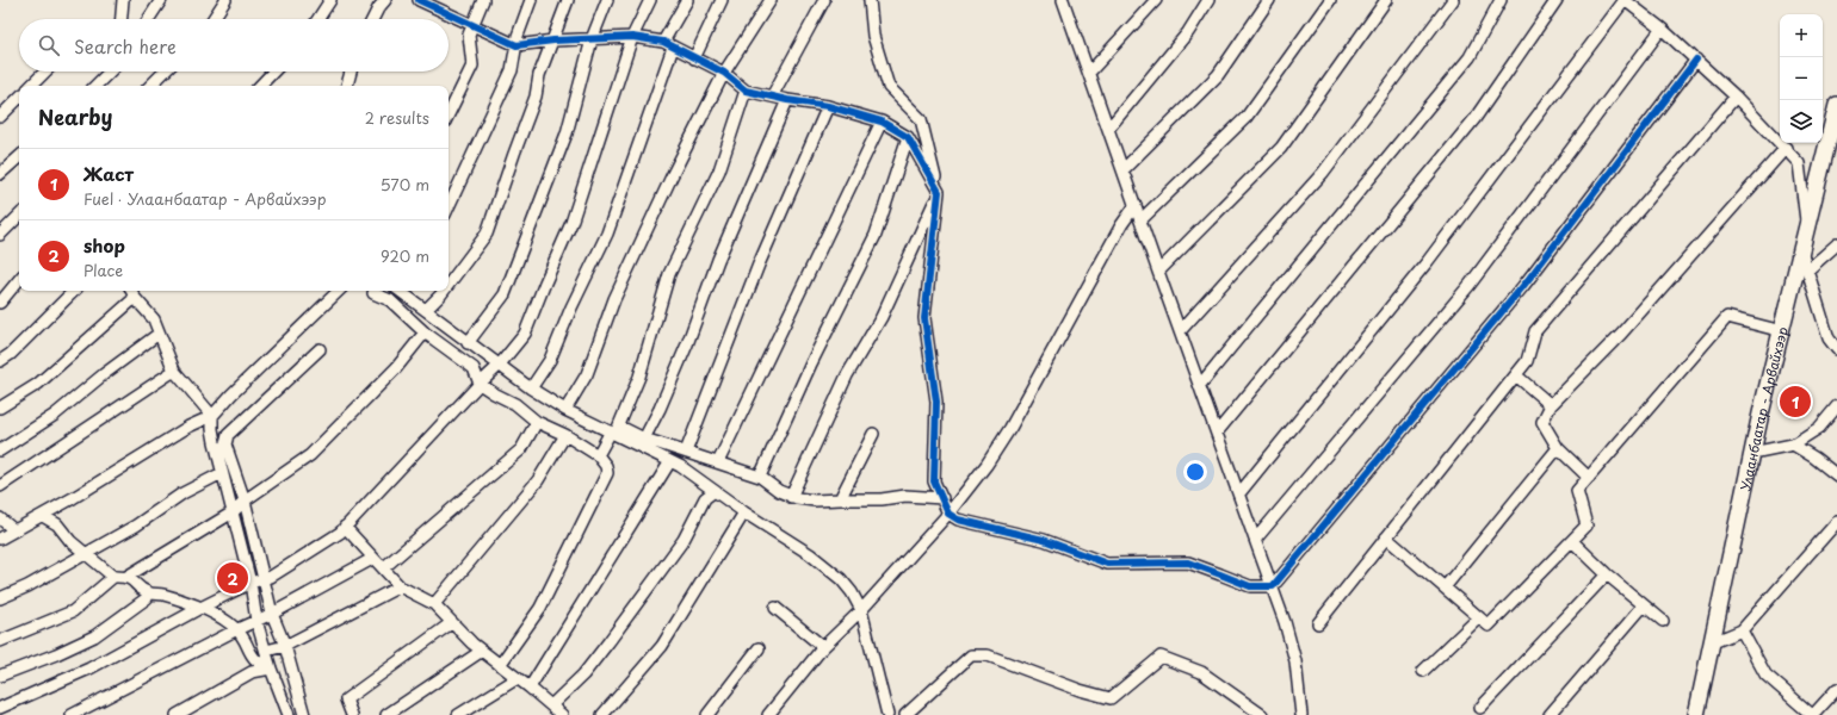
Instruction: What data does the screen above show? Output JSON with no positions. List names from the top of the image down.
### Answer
{
  "streets": {
    "highway": ["Улаанбаатар - Арвайхээр"]
  },
  "page": {
    "map_buttons": ["+", "−"],
    "search": "Search here",
    "heading": ["Nearby", "2 results"],
    "list": [
      {
        "mark": "1",
        "name": "Жаст",
        "note": "Fuel · Улаанбаатар - Арвайхээр",
        "value": "570 m"
      },
      {
        "mark": "2",
        "name": "shop",
        "note": "Place",
        "value": "920 m"
      }
    ],
    "pins": ["1", "2"]
  }
}
